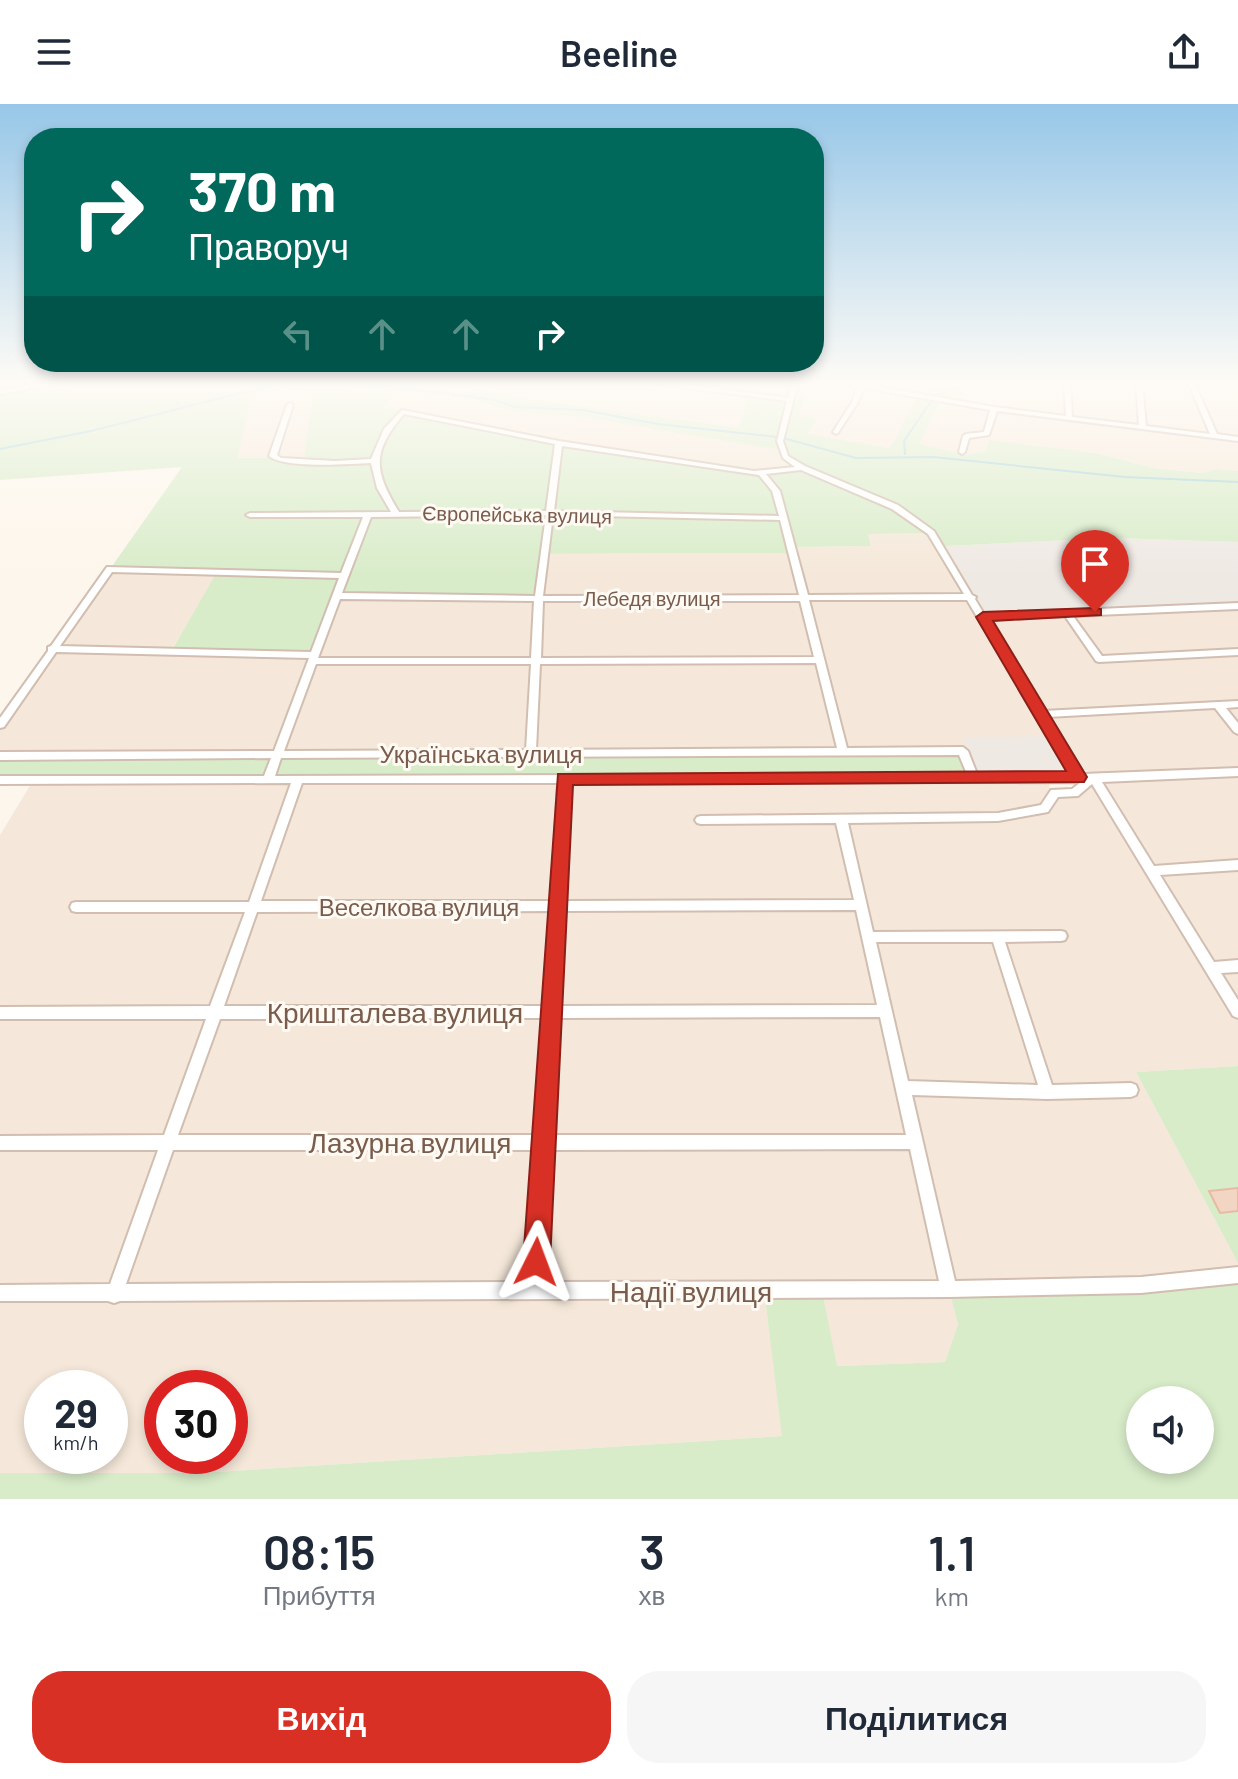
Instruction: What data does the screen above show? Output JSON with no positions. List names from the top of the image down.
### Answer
{
  "streets": {
    "street": [
      "Європейська вулиця",
      "Лебедя вулиця",
      "Українська вулиця",
      "Веселкова вулиця",
      "Кришталева вулиця",
      "Лазурна вулиця",
      "Надії вулиця"
    ]
  },
  "page": {
    "header": "Beeline",
    "turn": ["370 m", "Праворуч"],
    "speed": "29 km/h",
    "limit": "30",
    "eta": [
      "08:15",
      "Прибуття",
      "3",
      "хв",
      "1.1",
      "km"
    ],
    "buttons": ["Вихід", "Поділитися"]
  }
}
